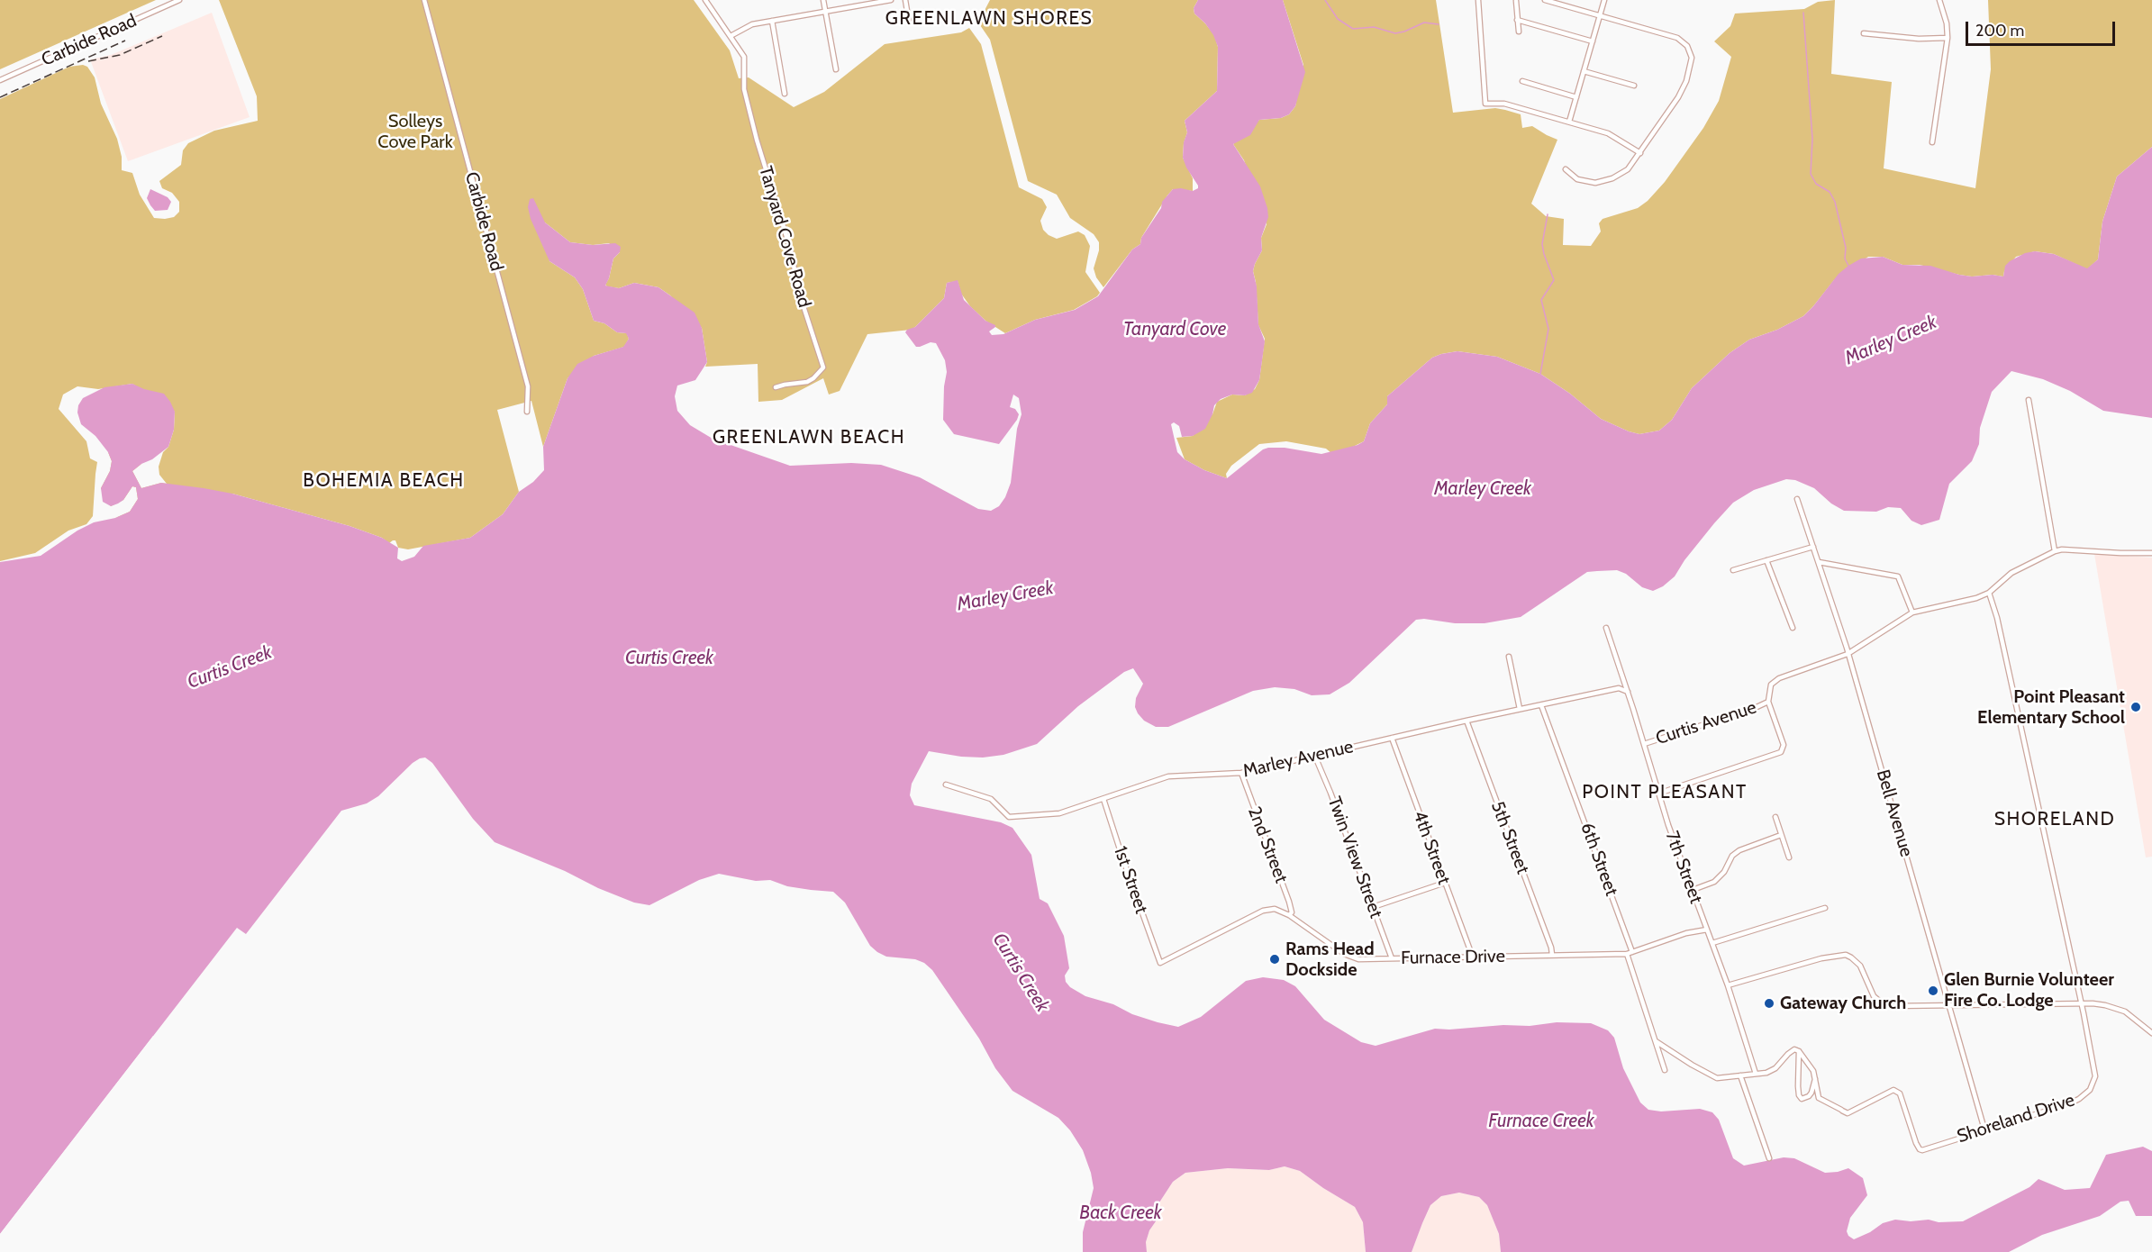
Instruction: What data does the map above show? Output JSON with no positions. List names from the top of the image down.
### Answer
{
  "streets": {
    "street": [
      "Carbide Road",
      "Tanyard Cove Road",
      "Curtis Avenue",
      "Marley Avenue",
      "Bell Avenue",
      "5th Street",
      "2nd Street",
      "4th Street",
      "Twin View Street",
      "6th Street",
      "7th Street",
      "1st Street",
      "Furnace Drive",
      "Shoreland Drive"
    ]
  },
  "crossings": [
    ["Curtis Avenue", "7th Street"],
    ["Marley Avenue", "5th Street"],
    ["Marley Avenue", "2nd Street"],
    ["Marley Avenue", "4th Street"],
    ["Marley Avenue", "Twin View Street"],
    ["Marley Avenue", "6th Street"],
    ["Marley Avenue", "7th Street"],
    ["Marley Avenue", "1st Street"],
    ["Bell Avenue", "Shoreland Drive"],
    ["5th Street", "Furnace Drive"],
    ["2nd Street", "Furnace Drive"],
    ["4th Street", "Furnace Drive"],
    ["Twin View Street", "Furnace Drive"],
    ["6th Street", "Furnace Drive"],
    ["7th Street", "Furnace Drive"],
    ["1st Street", "Furnace Drive"]
  ],
  "districts": [
    "GREENLAWN SHORES",
    "GREENLAWN BEACH",
    "BOHEMIA BEACH",
    "POINT PLEASANT",
    "SHORELAND"
  ],
  "water": [
    "Tanyard Cove",
    "Marley Creek",
    "Curtis Creek",
    "Furnace Creek",
    "Back Creek"
  ],
  "parks": ["Solleys Cove Park"],
  "places": [
    "Point Pleasant Elementary School",
    "Rams Head Dockside",
    "Glen Burnie Volunteer Fire Co. Lodge",
    "Gateway Church"
  ],
  "scale_bar": "200 m"
}
